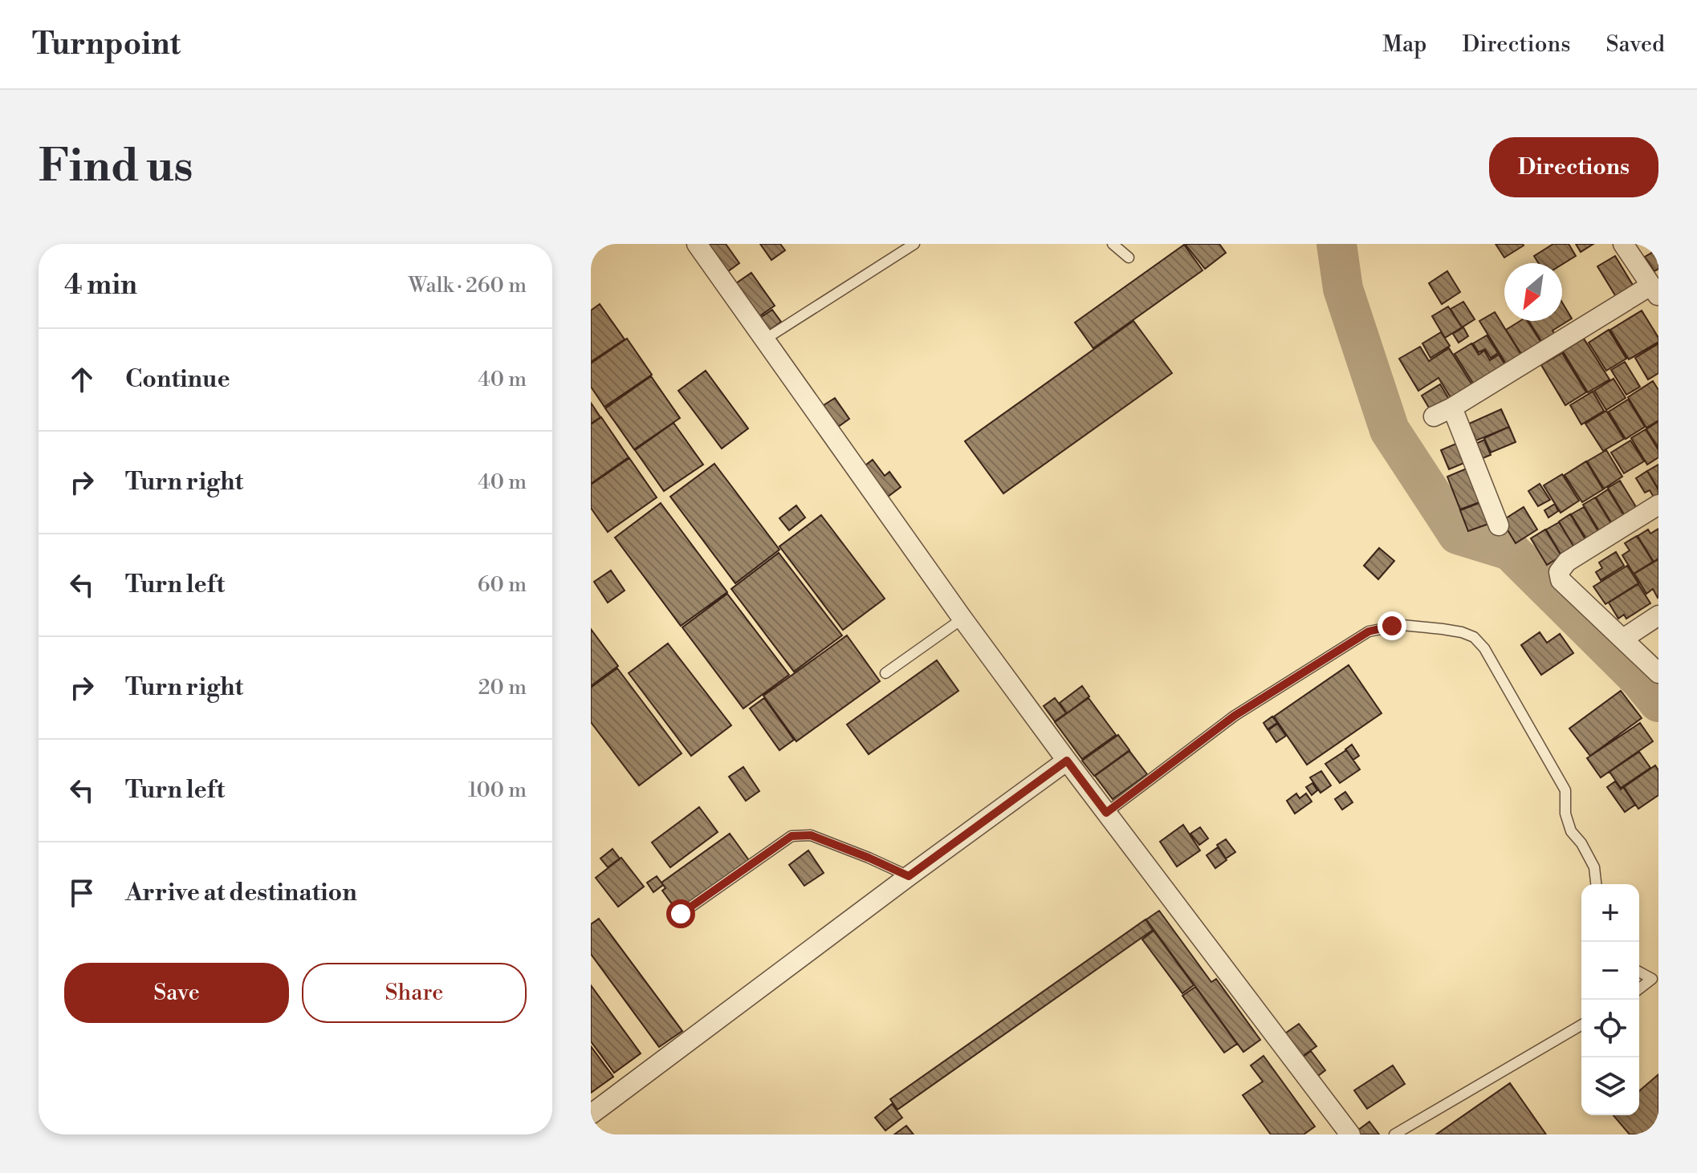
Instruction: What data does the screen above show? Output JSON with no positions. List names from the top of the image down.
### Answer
{
  "north": "bottom left",
  "page": {
    "header": "Turnpoint",
    "nav": ["Map", "Directions", "Saved"],
    "buttons": [
      "Directions",
      ["Save", "Share"]
    ],
    "title": "Find us",
    "heading": ["4 min", "Walk · 260 m"],
    "list": [
      ["Continue", "40 m"],
      ["Turn right", "40 m"],
      ["Turn left", "60 m"],
      ["Turn right", "20 m"],
      ["Turn left", "100 m"],
      "Arrive at destination"
    ],
    "map_buttons": ["+", "−"]
  }
}
